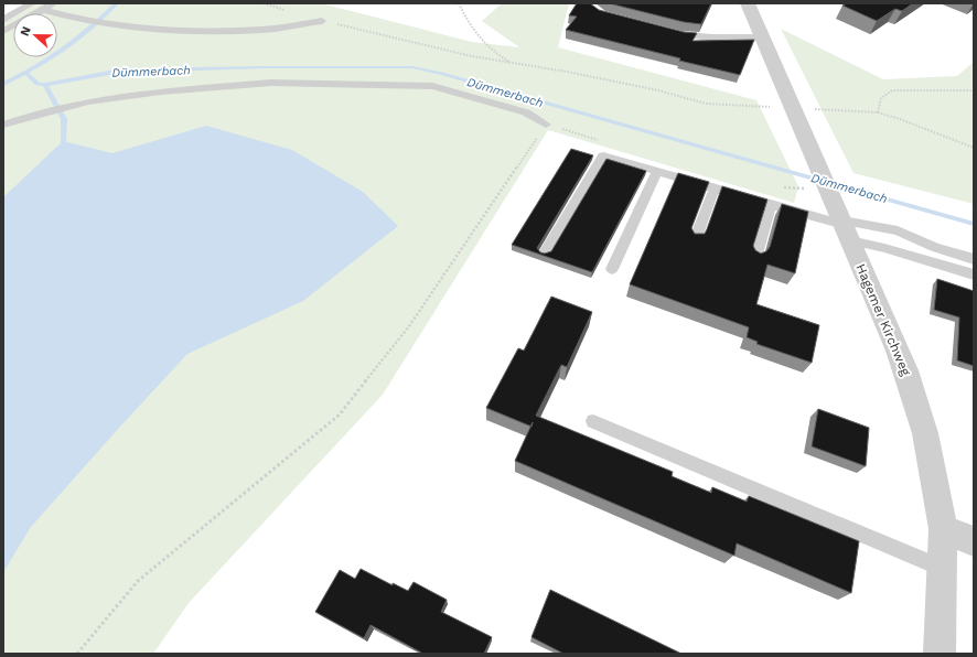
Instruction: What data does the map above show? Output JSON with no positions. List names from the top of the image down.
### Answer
{
  "streets": {
    "street": ["Hagemer Kirchweg"]
  },
  "water": ["Dümmerbach"],
  "north": "left"
}
